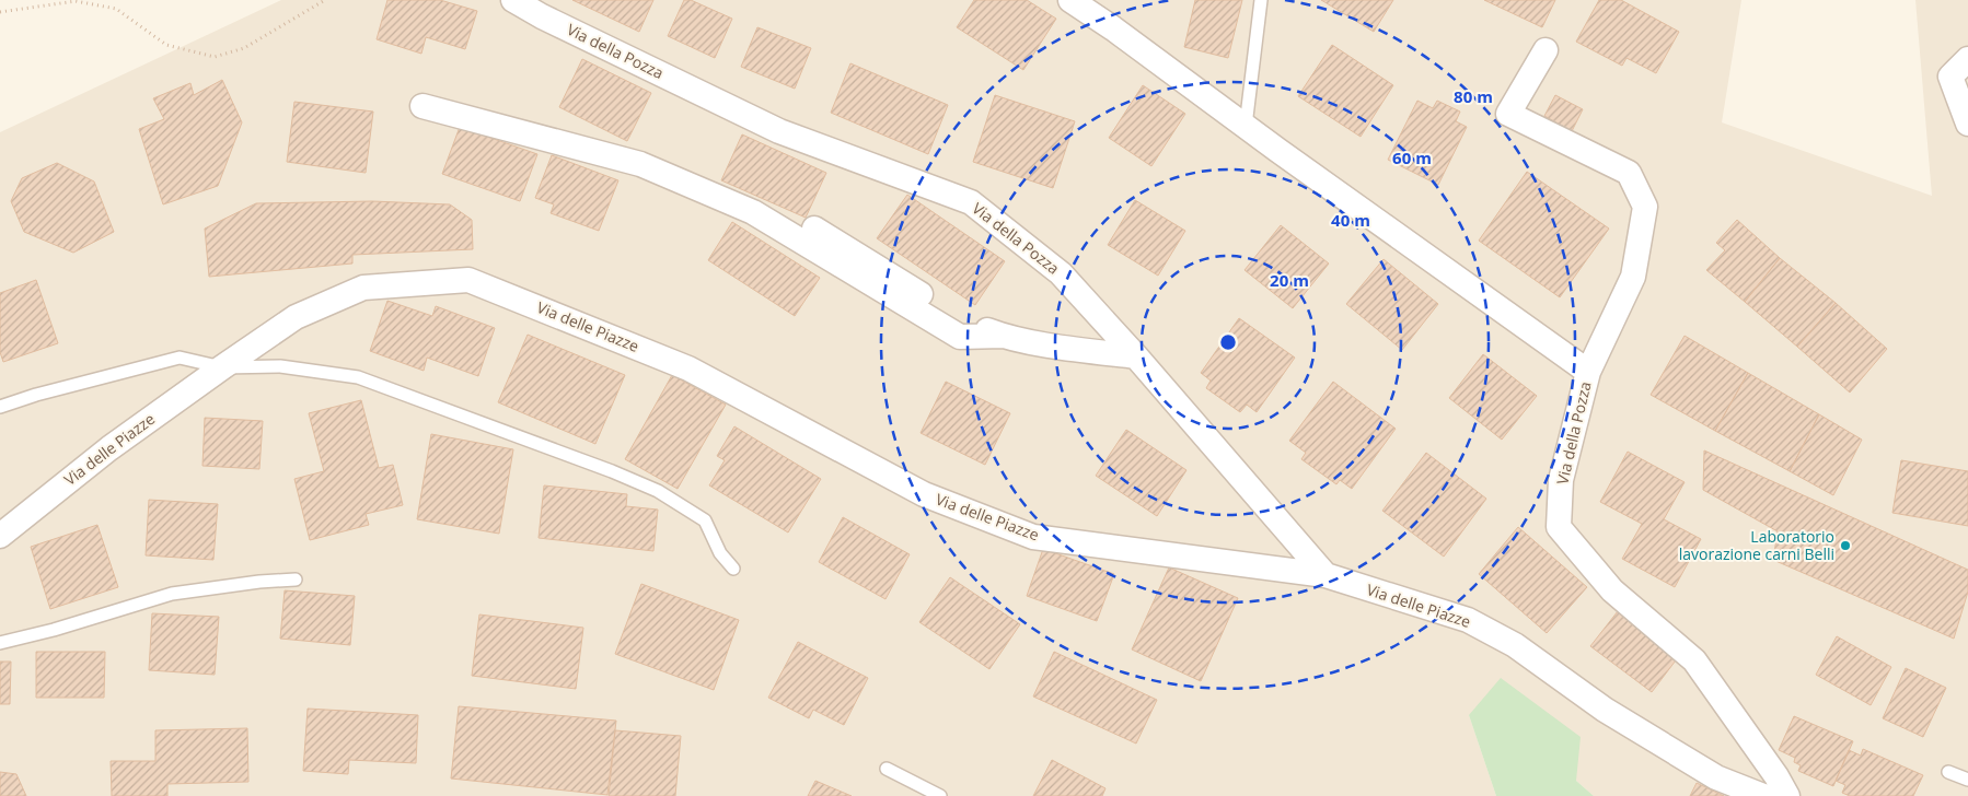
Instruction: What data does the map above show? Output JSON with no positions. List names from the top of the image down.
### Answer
{
  "streets": {
    "street": ["Via della Pozza", "Via delle Piazze"]
  },
  "crossings": [
    ["Via della Pozza", "Via delle Piazze"]
  ],
  "places": ["Laboratorio lavorazione carni Belli"],
  "rings": [
    "80 m",
    "60 m",
    "40 m",
    "20 m"
  ]
}
